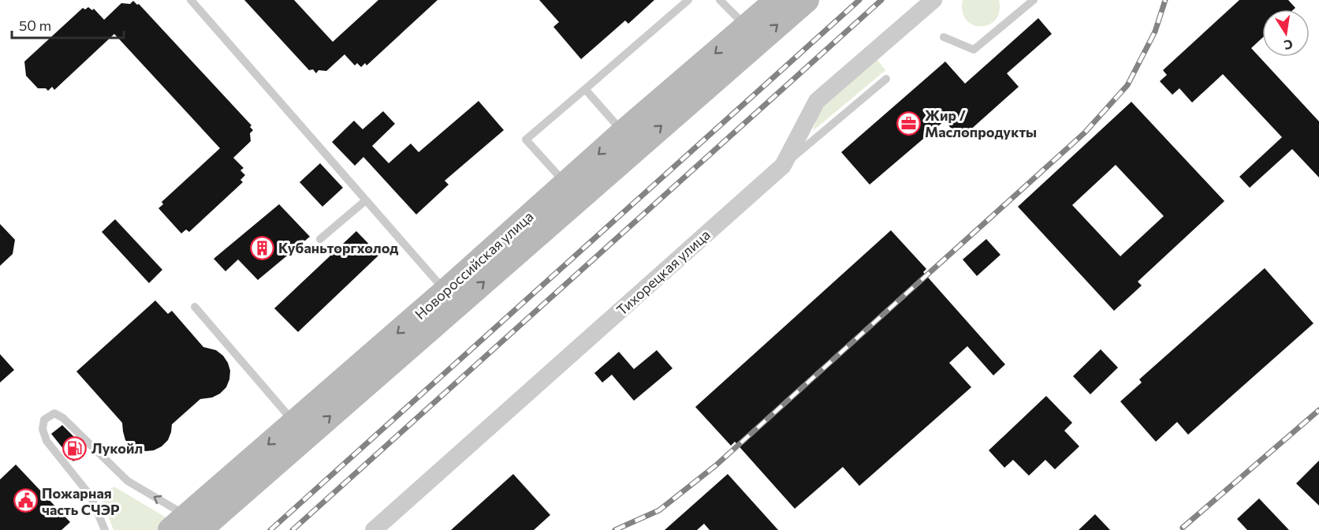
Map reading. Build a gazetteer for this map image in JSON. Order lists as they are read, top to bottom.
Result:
{
  "streets": {
    "main road": ["Новороссийская улица"],
    "street": ["Тихорецкая улица"]
  },
  "places": {
    "office": ["Жир / Маслопродукты"],
    "building": ["Кубаньторгхолод"],
    "fuel station": ["Лукойл"],
    "public building": ["Пожарная часть СЧЭР"]
  },
  "scale_bar": "50 m",
  "north": "bottom"
}
